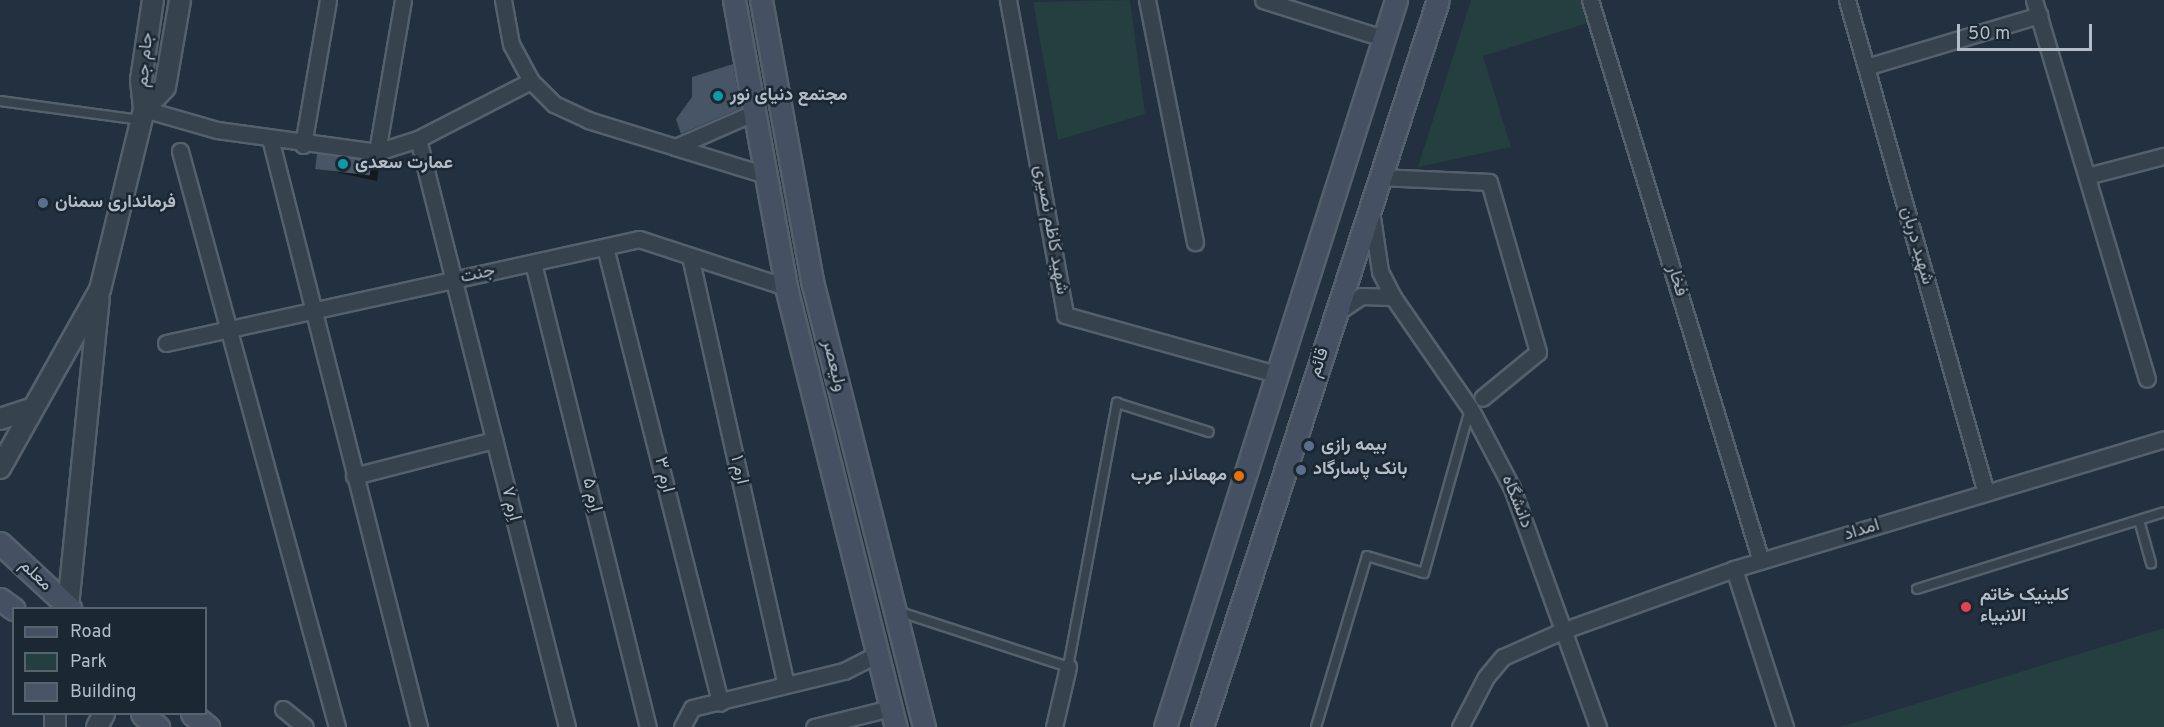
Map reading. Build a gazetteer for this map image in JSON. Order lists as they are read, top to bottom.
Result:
{
  "streets": {
    "main road": ["قائم", "ولیعصر", "معلم"],
    "street": [
      "جام جم",
      "شهید کاظم نصیری",
      "شهید دربان",
      "جنت",
      "فخار",
      "ارم ۱",
      "ارم ۳",
      "اِرم ۵",
      "دانشگاه",
      "اِرم ۷",
      "امداد"
    ]
  },
  "crossings": [
    ["شهید کاظم نصیری", "قائم"],
    ["شهید دربان", "امداد"],
    ["جنت", "ولیعصر"],
    ["جنت", "ارم ۱"],
    ["جنت", "ارم ۳"],
    ["جنت", "اِرم ۵"],
    ["جنت", "اِرم ۷"],
    ["فخار", "امداد"],
    ["قائم", "دانشگاه"],
    ["دانشگاه", "امداد"]
  ],
  "places": [
    "مجتمع دنیای نور",
    "عمارت سعدی",
    "فرمانداری سمنان",
    "بیمه رازی",
    "بانک پاسارگاد",
    "مهماندار عرب",
    "کلینیک خاتم الانبیاء"
  ],
  "legend": ["Road", "Park", "Building"],
  "scale_bar": "50 m"
}
